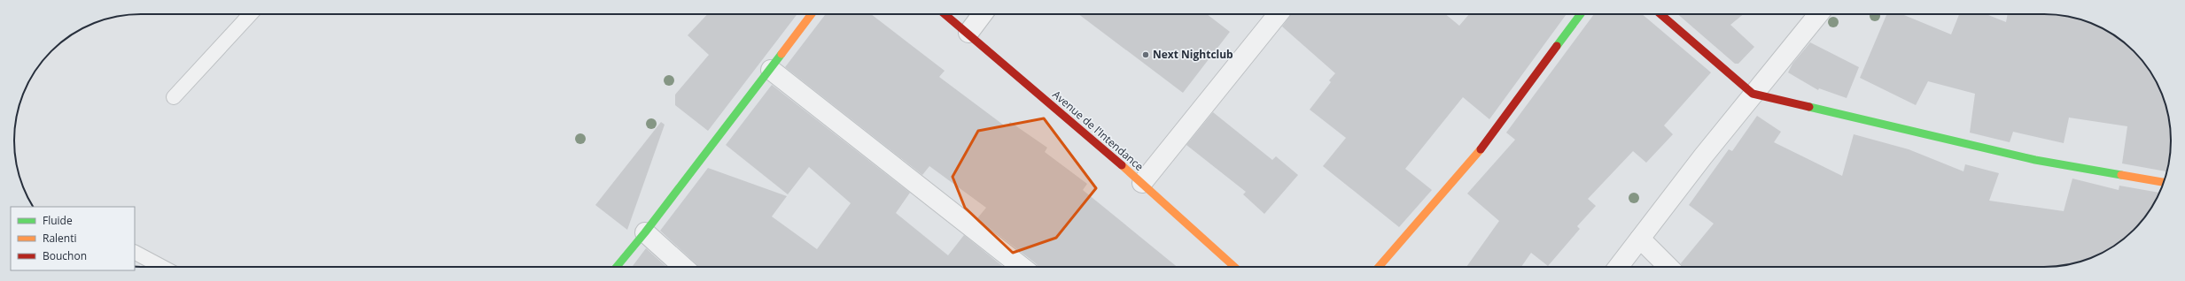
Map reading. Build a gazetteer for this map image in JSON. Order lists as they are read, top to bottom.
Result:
{
  "streets": {
    "street": ["Avenue de l'Intendance"]
  },
  "places": ["Next Nightclub"],
  "legend": ["Fluide", "Ralenti", "Bouchon"]
}
